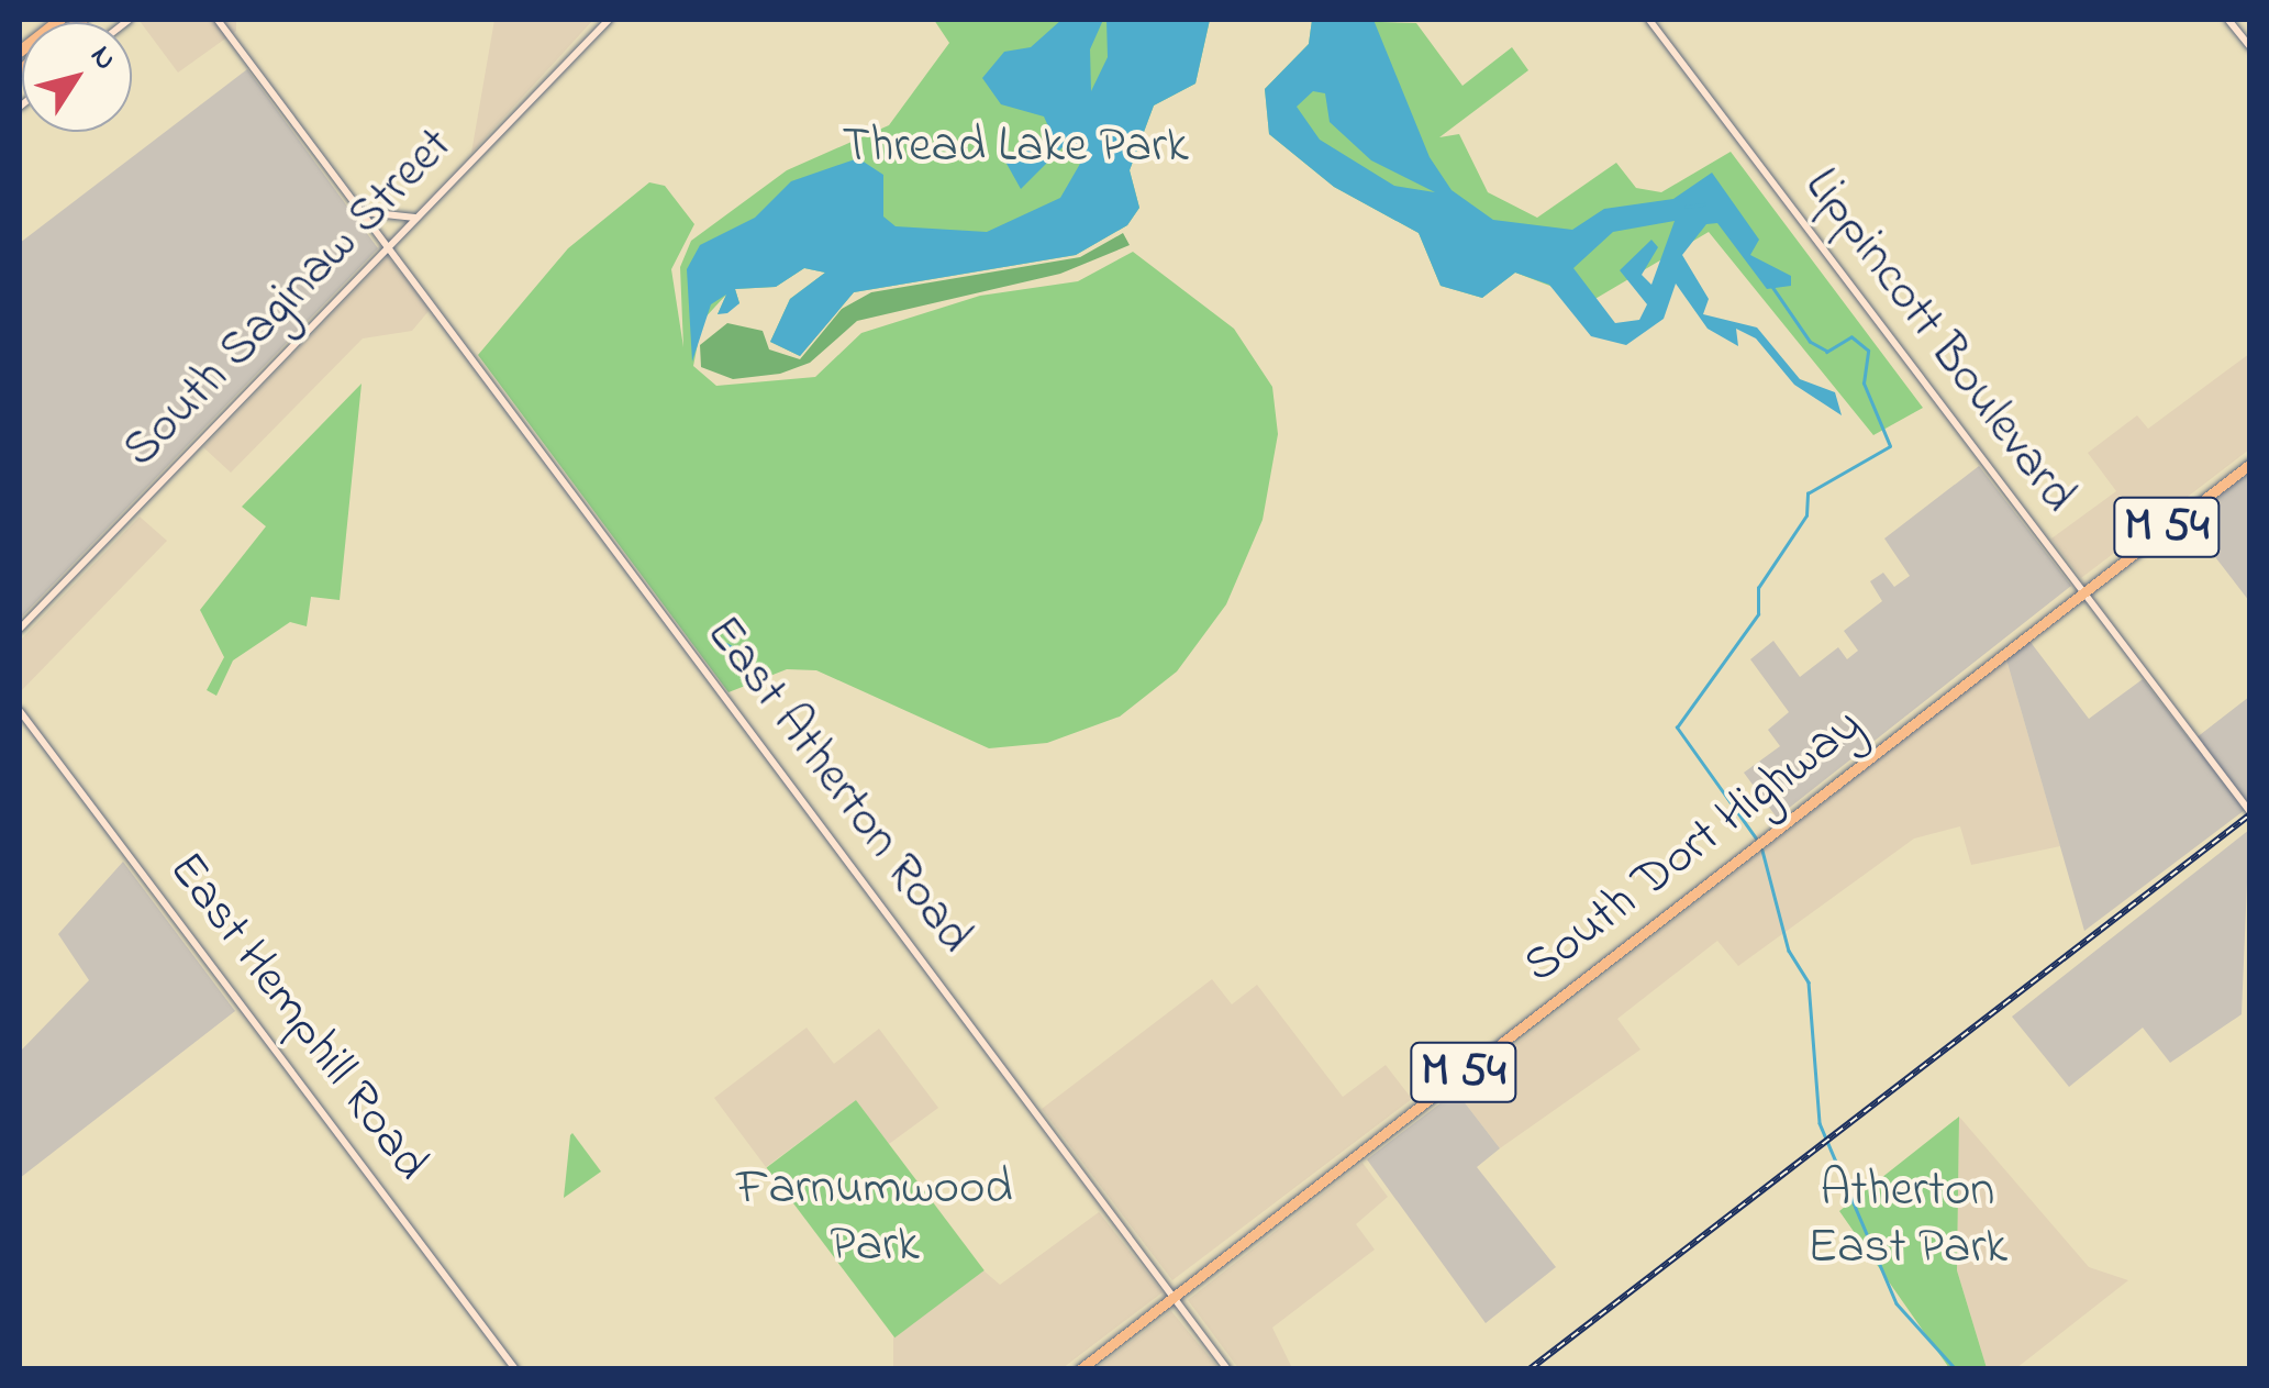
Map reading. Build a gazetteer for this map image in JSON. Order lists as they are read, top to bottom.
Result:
{
  "streets": {
    "main road": ["M 54", "South Dort Highway"],
    "street": [
      "South Saginaw Street",
      "Lippincott Boulevard",
      "East Atherton Road",
      "East Hemphill Road"
    ]
  },
  "crossings": [
    ["South Saginaw Street", "East Atherton Road"],
    ["Lippincott Boulevard", "South Dort Highway"],
    ["East Atherton Road", "South Dort Highway"]
  ],
  "parks": ["Thread Lake Park", "Farnumwood Park", "Atherton East Park"],
  "north": "top right"
}
